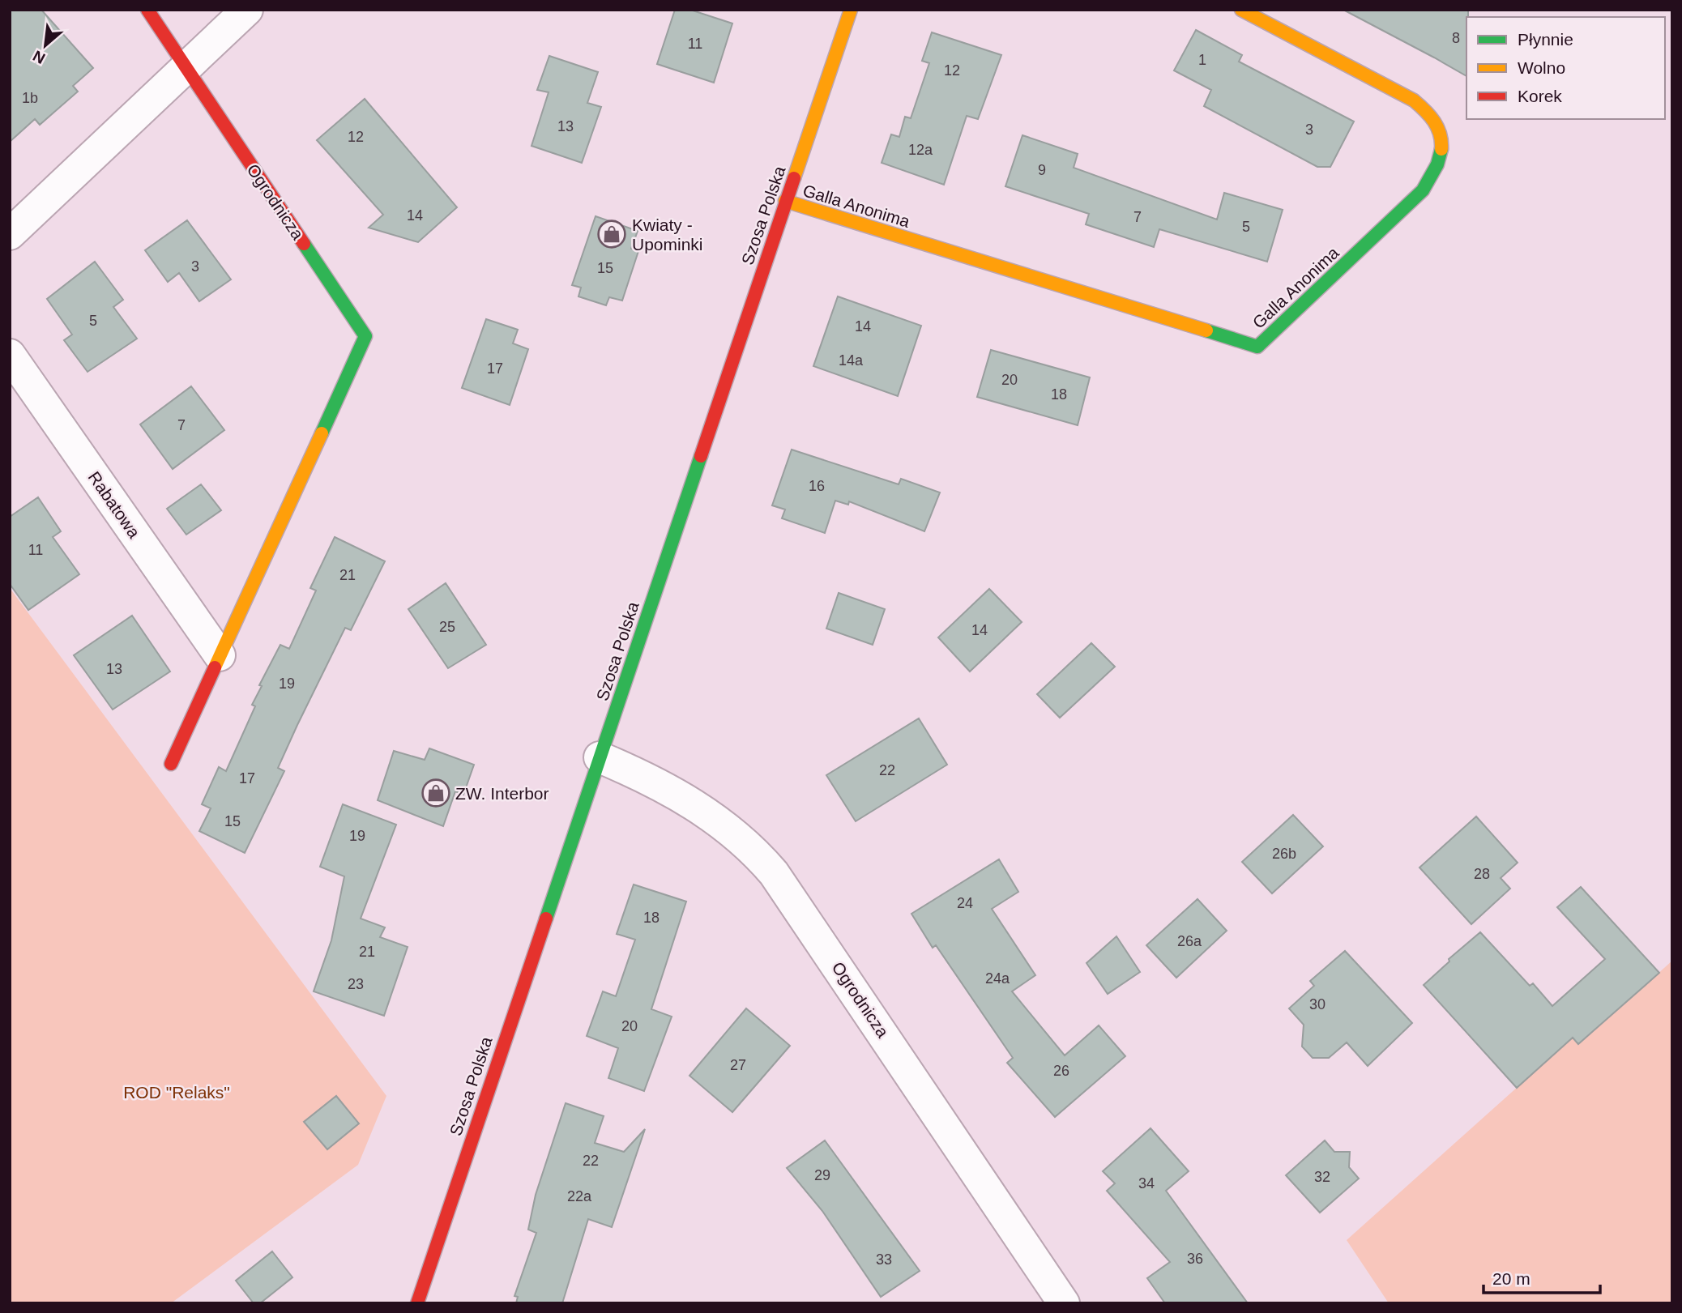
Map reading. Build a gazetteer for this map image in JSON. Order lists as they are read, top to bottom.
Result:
{
  "streets": {
    "street": [
      "Ogrodnicza",
      "Galla Anonima",
      "Szosa Polska",
      "Rabatowa"
    ]
  },
  "crossings": [
    ["Ogrodnicza", "Szosa Polska"],
    ["Ogrodnicza", "Rabatowa"],
    ["Galla Anonima", "Szosa Polska"]
  ],
  "parks": ["ROD \"Relaks\""],
  "places": {
    "shop": ["Kwiaty - Upominki", "ZW. Interbor"]
  },
  "house_numbers": [
    "8",
    "11",
    "1",
    "12",
    "1b",
    "13",
    "3",
    "12",
    "12a",
    "9",
    "14",
    "7",
    "5",
    "3",
    "15",
    "5",
    "14",
    "14a",
    "17",
    "20",
    "18",
    "7",
    "16",
    "11",
    "21",
    "25",
    "14",
    "13",
    "19",
    "22",
    "17",
    "15",
    "19",
    "26b",
    "28",
    "24",
    "18",
    "26a",
    "21",
    "24a",
    "23",
    "30",
    "20",
    "27",
    "26",
    "22",
    "29",
    "32",
    "34",
    "22a",
    "36",
    "33"
  ],
  "legend": ["Płynnie", "Wolno", "Korek"],
  "scale_bar": "20 m",
  "north": "bottom left"
}
